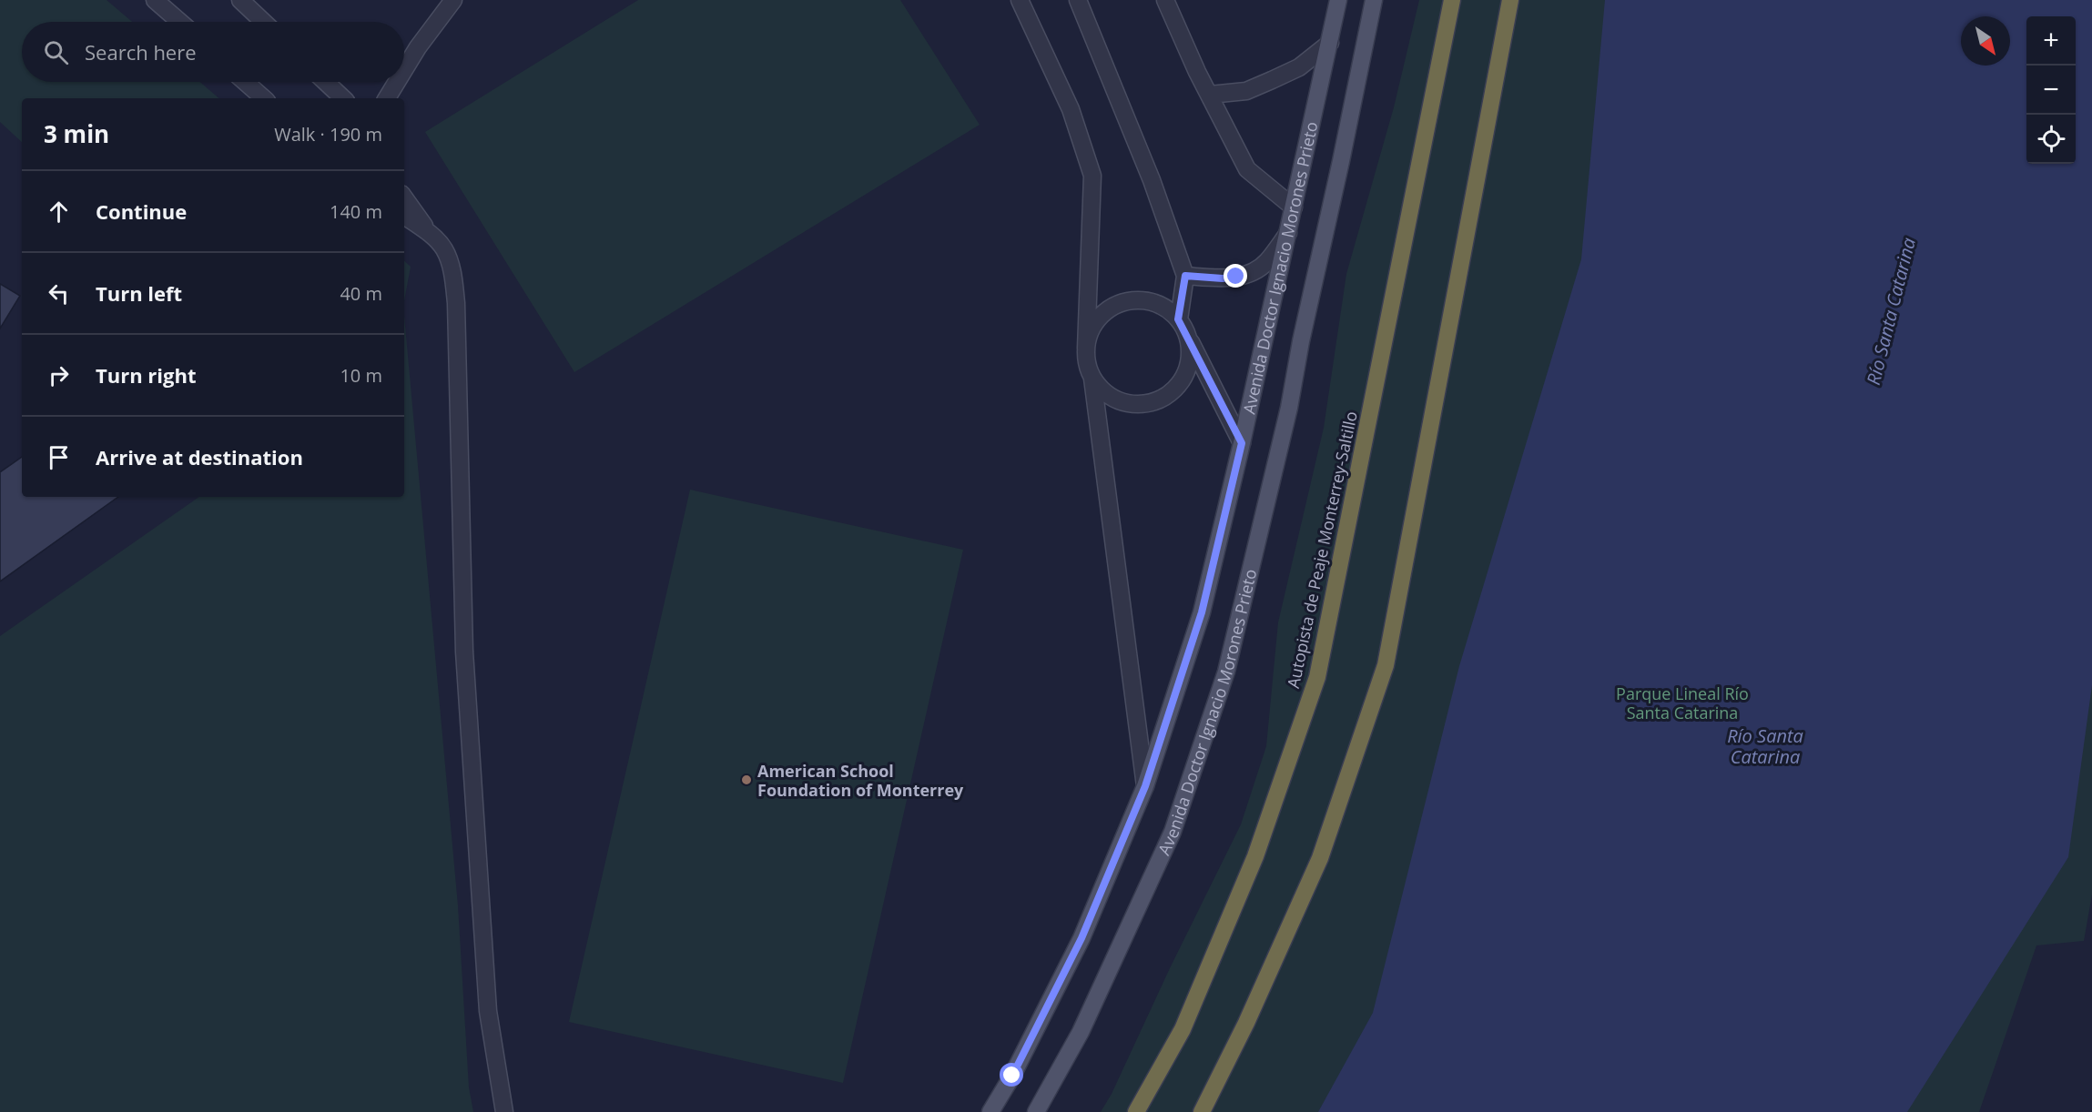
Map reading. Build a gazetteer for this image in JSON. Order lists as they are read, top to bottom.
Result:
{
  "streets": {
    "highway": ["Autopista de Peaje Monterrey-Saltillo"],
    "main road": ["Avenida Doctor Ignacio Morones Prieto"]
  },
  "water": ["Río Santa Catarina"],
  "parks": ["Parque Lineal Río Santa Catarina"],
  "places": ["American School Foundation of Monterrey"],
  "north": "bottom right",
  "page": {
    "map_buttons": ["+", "−"],
    "search": "Search here",
    "heading": ["3 min", "Walk · 190 m"],
    "list": [
      ["Continue", "140 m"],
      ["Turn left", "40 m"],
      ["Turn right", "10 m"],
      "Arrive at destination"
    ]
  }
}
